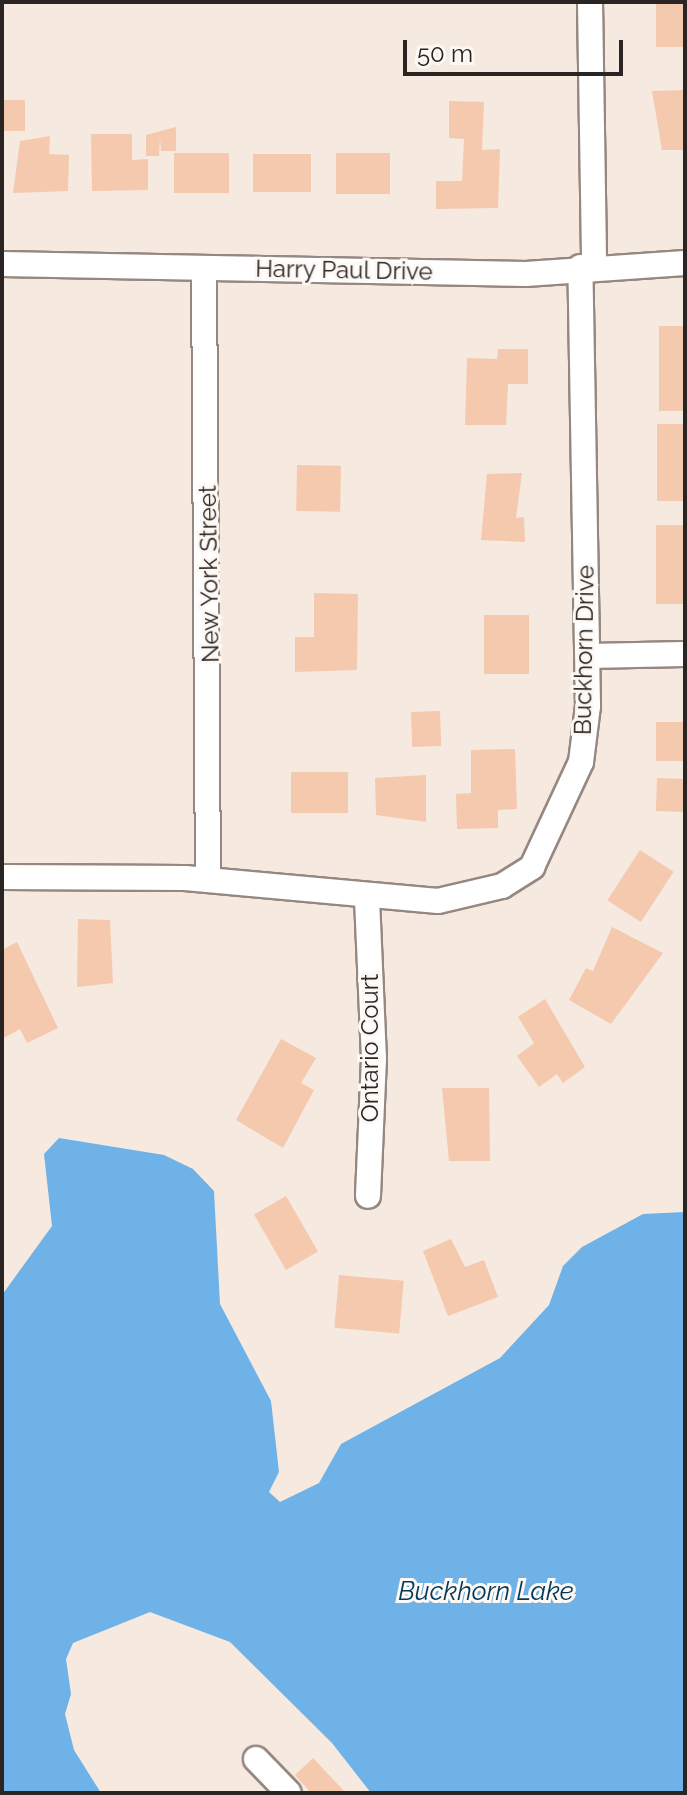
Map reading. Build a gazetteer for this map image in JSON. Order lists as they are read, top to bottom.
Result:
{
  "streets": {
    "street": [
      "Harry Paul Drive",
      "New York Street",
      "Buckhorn Drive",
      "Ontario Court"
    ]
  },
  "crossings": [
    ["Harry Paul Drive", "New York Street"],
    ["Harry Paul Drive", "Buckhorn Drive"],
    ["New York Street", "Buckhorn Drive"],
    ["Buckhorn Drive", "Ontario Court"]
  ],
  "water": ["Buckhorn Lake"],
  "scale_bar": "50 m"
}
